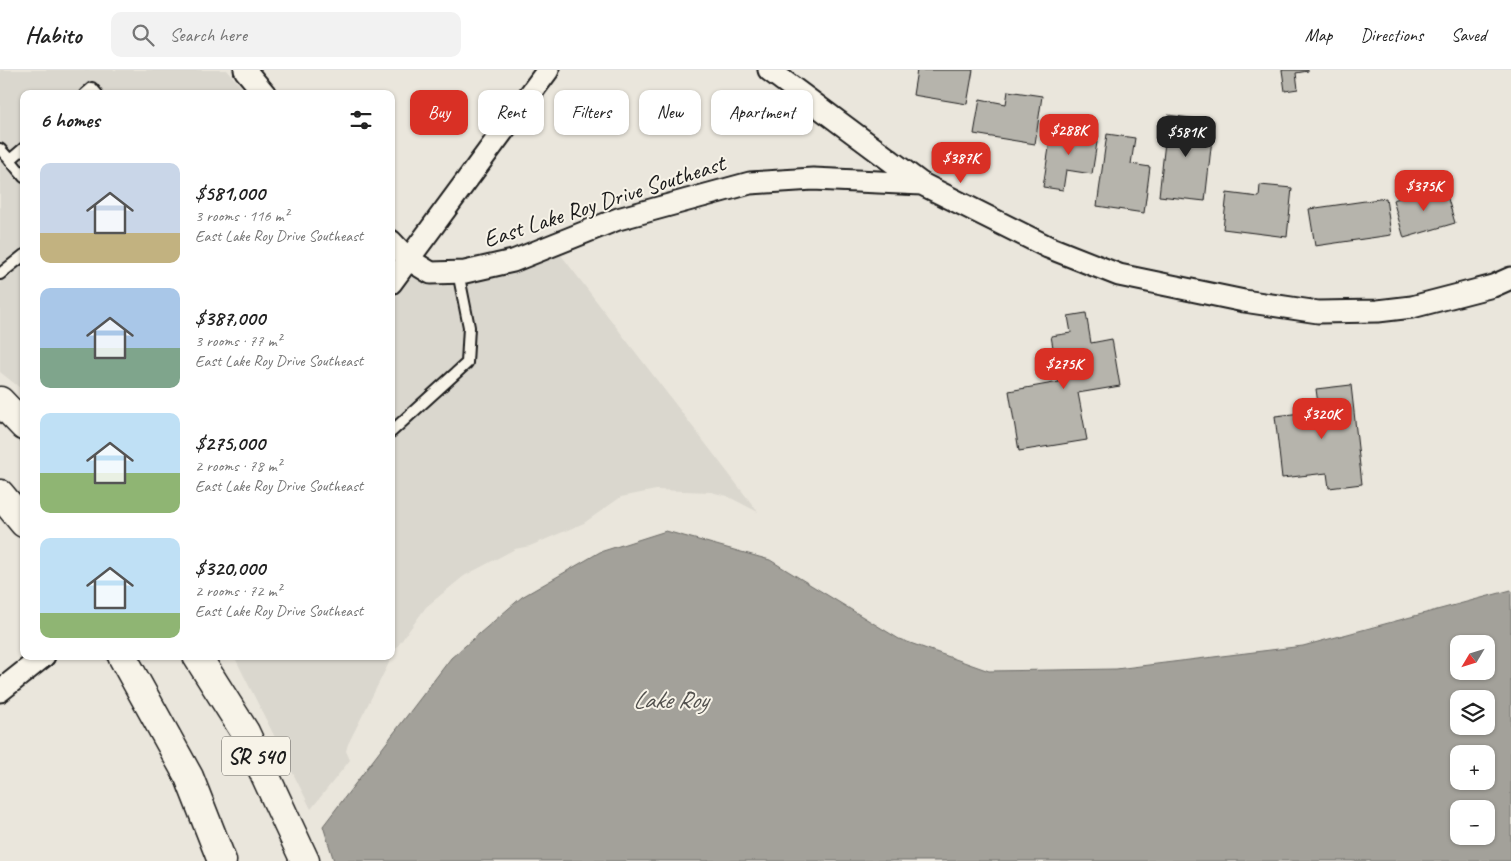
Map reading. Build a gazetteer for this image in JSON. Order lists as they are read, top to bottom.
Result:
{
  "streets": {
    "main road": ["SR 540"],
    "street": ["East Lake Roy Drive Southeast"]
  },
  "water": ["Lake Roy"],
  "north": "bottom left",
  "page": {
    "header": "Habito",
    "search": "Search here",
    "nav": ["Map", "Directions", "Saved"],
    "chip": [
      "Buy",
      "Rent",
      "Filters",
      "New",
      "Apartment"
    ],
    "heading": "6 homes",
    "price": [
      "$288K",
      "$581K",
      "$387K",
      "$375K",
      "$275K",
      "$320K"
    ],
    "list": [
      {
        "name": "$581,000",
        "note": "3 rooms · 116 m² · East Lake Roy Drive Southeast"
      },
      {
        "name": "$387,000",
        "note": "3 rooms · 77 m² · East Lake Roy Drive Southeast"
      },
      {
        "name": "$275,000",
        "note": "2 rooms · 78 m² · East Lake Roy Drive Southeast"
      },
      {
        "name": "$320,000",
        "note": "2 rooms · 72 m² · East Lake Roy Drive Southeast"
      }
    ],
    "map_buttons": ["+", "−"]
  }
}
